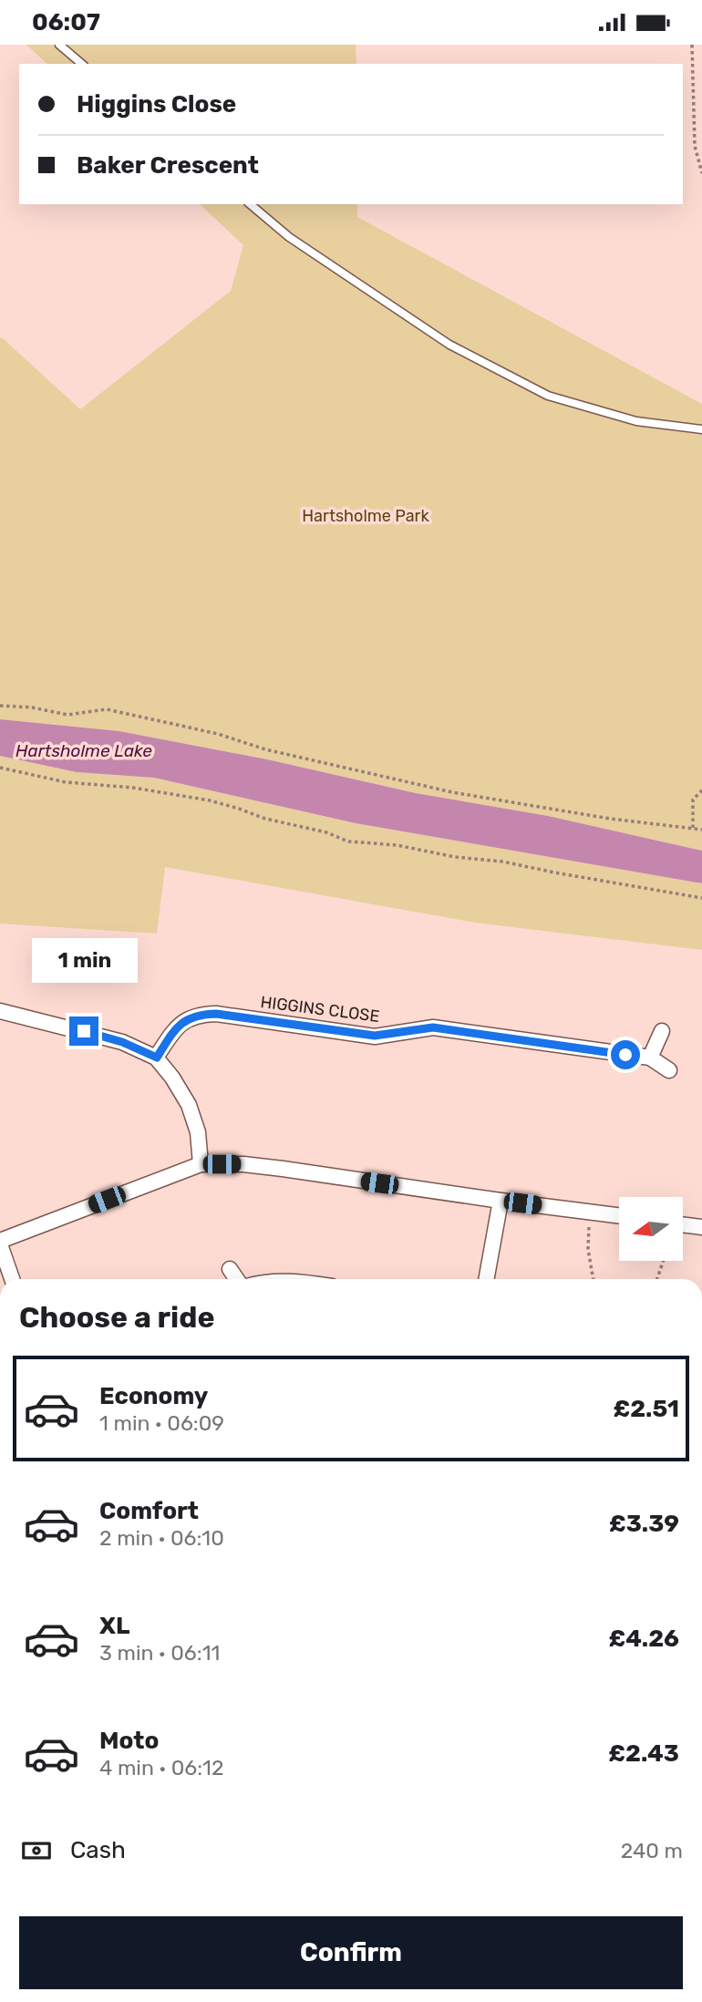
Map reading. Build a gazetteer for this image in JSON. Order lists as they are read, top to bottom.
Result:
{
  "streets": {
    "street": ["HIGGINS CLOSE"]
  },
  "water": ["Hartsholme Lake"],
  "parks": ["Hartsholme Park"],
  "north": "left",
  "page": {
    "status": "06:07",
    "banner": ["Higgins Close", "Baker Crescent"],
    "bubble": "1 min",
    "heading": "Choose a ride",
    "list": [
      {
        "name": "Economy",
        "note": "1 min · 06:09",
        "value": "£2.51"
      },
      {
        "name": "Comfort",
        "note": "2 min · 06:10",
        "value": "£3.39"
      },
      {
        "name": "XL",
        "note": "3 min · 06:11",
        "value": "£4.26"
      },
      {
        "name": "Moto",
        "note": "4 min · 06:12",
        "value": "£2.43"
      }
    ],
    "pay": ["Cash", "240 m"],
    "buttons": "Confirm"
  }
}
